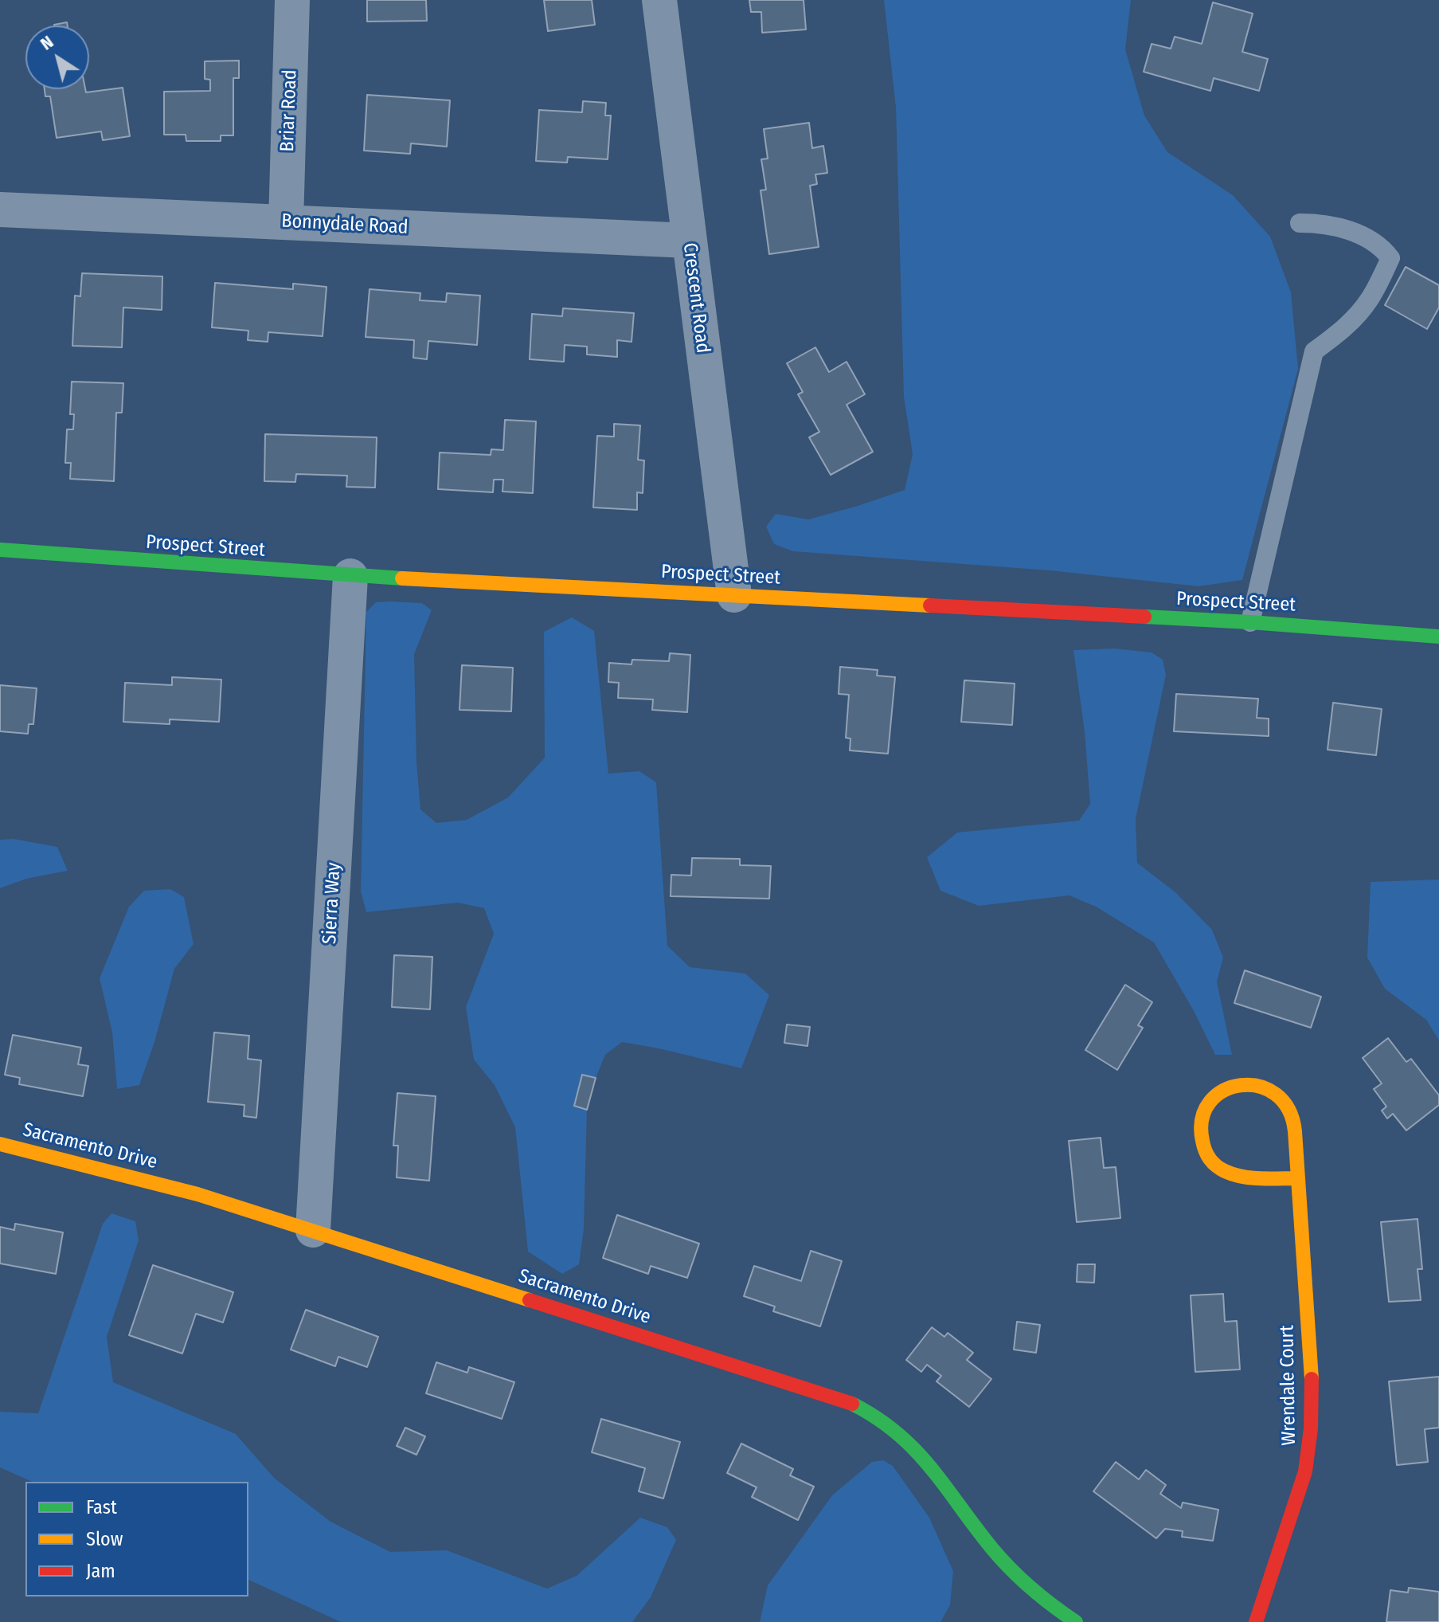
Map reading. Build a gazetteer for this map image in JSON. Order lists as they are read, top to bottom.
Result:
{
  "streets": {
    "street": [
      "Briar Road",
      "Bonnydale Road",
      "Crescent Road",
      "Prospect Street",
      "Sierra Way",
      "Sacramento Drive",
      "Wrendale Court"
    ]
  },
  "crossings": [
    ["Briar Road", "Bonnydale Road"],
    ["Bonnydale Road", "Crescent Road"],
    ["Crescent Road", "Prospect Street"],
    ["Prospect Street", "Sierra Way"],
    ["Sierra Way", "Sacramento Drive"]
  ],
  "legend": ["Fast", "Slow", "Jam"],
  "north": "top left"
}
